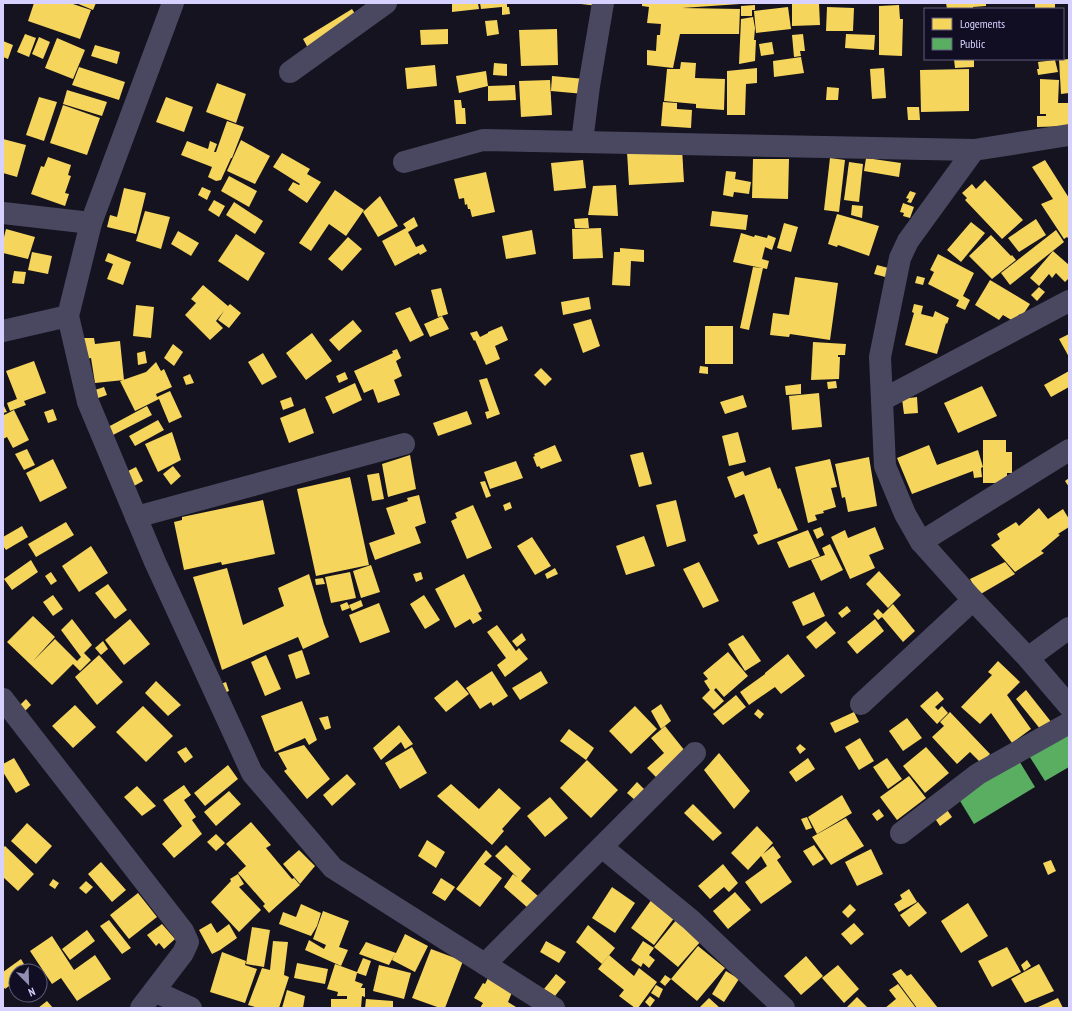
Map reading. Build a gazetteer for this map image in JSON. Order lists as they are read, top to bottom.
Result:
{
  "legend": ["Logements", "Public"],
  "north": "bottom right"
}
